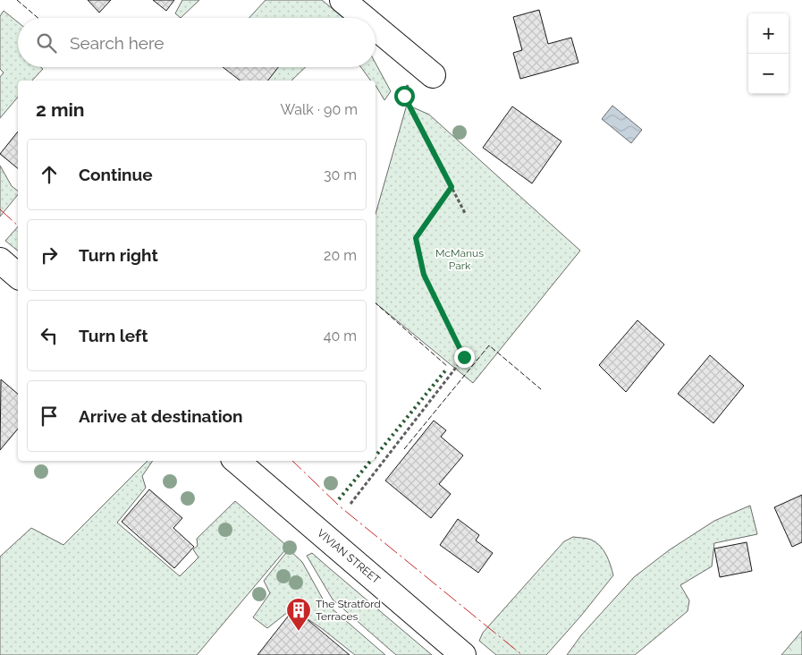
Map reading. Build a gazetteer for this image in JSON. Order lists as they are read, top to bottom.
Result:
{
  "streets": {
    "main road": ["VIVIAN STREET"]
  },
  "parks": ["McManus Park"],
  "places": {
    "building": ["The Stratford Terraces"]
  },
  "page": {
    "map_buttons": ["+", "−"],
    "search": "Search here",
    "heading": ["2 min", "Walk · 90 m"],
    "list": [
      ["Continue", "30 m"],
      ["Turn right", "20 m"],
      ["Turn left", "40 m"],
      "Arrive at destination"
    ]
  }
}
